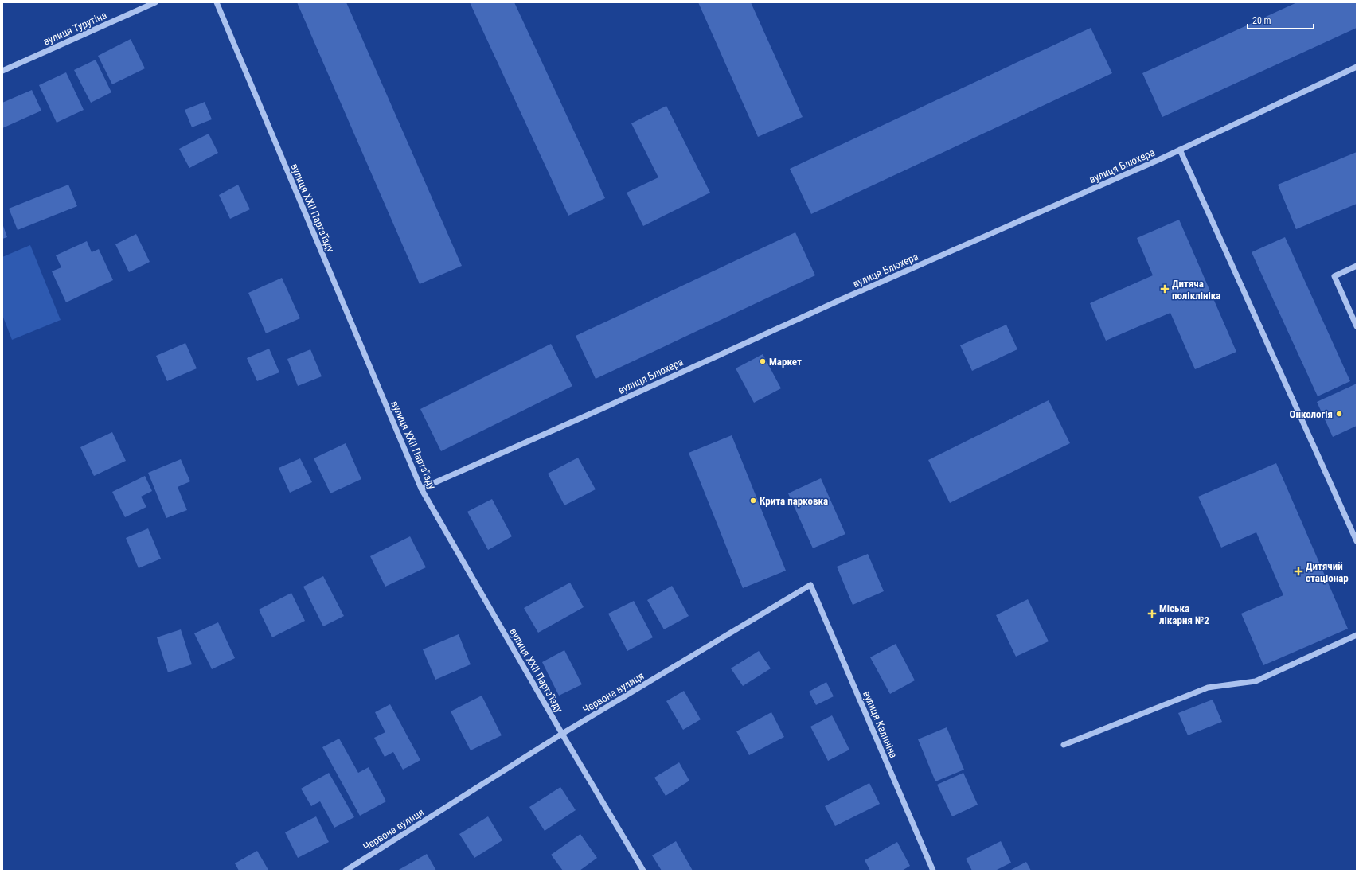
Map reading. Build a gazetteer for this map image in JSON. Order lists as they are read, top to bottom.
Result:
{
  "streets": {
    "street": [
      "вулиця Турутіна",
      "вулиця Блюхера",
      "вулиця XXII Партз'їзду",
      "Червона вулиця",
      "вулиця Калиніна"
    ]
  },
  "crossings": [
    ["вулиця Блюхера", "вулиця XXII Партз'їзду"],
    ["вулиця XXII Партз'їзду", "Червона вулиця"],
    ["Червона вулиця", "вулиця Калиніна"]
  ],
  "places": {
    "health": ["Дитяча поліклініка", "Дитячий стаціонар", "Міська лікарня №2"],
    "other": ["Маркет", "Онкологія", "Крита парковка"]
  },
  "scale_bar": "20 m"
}
